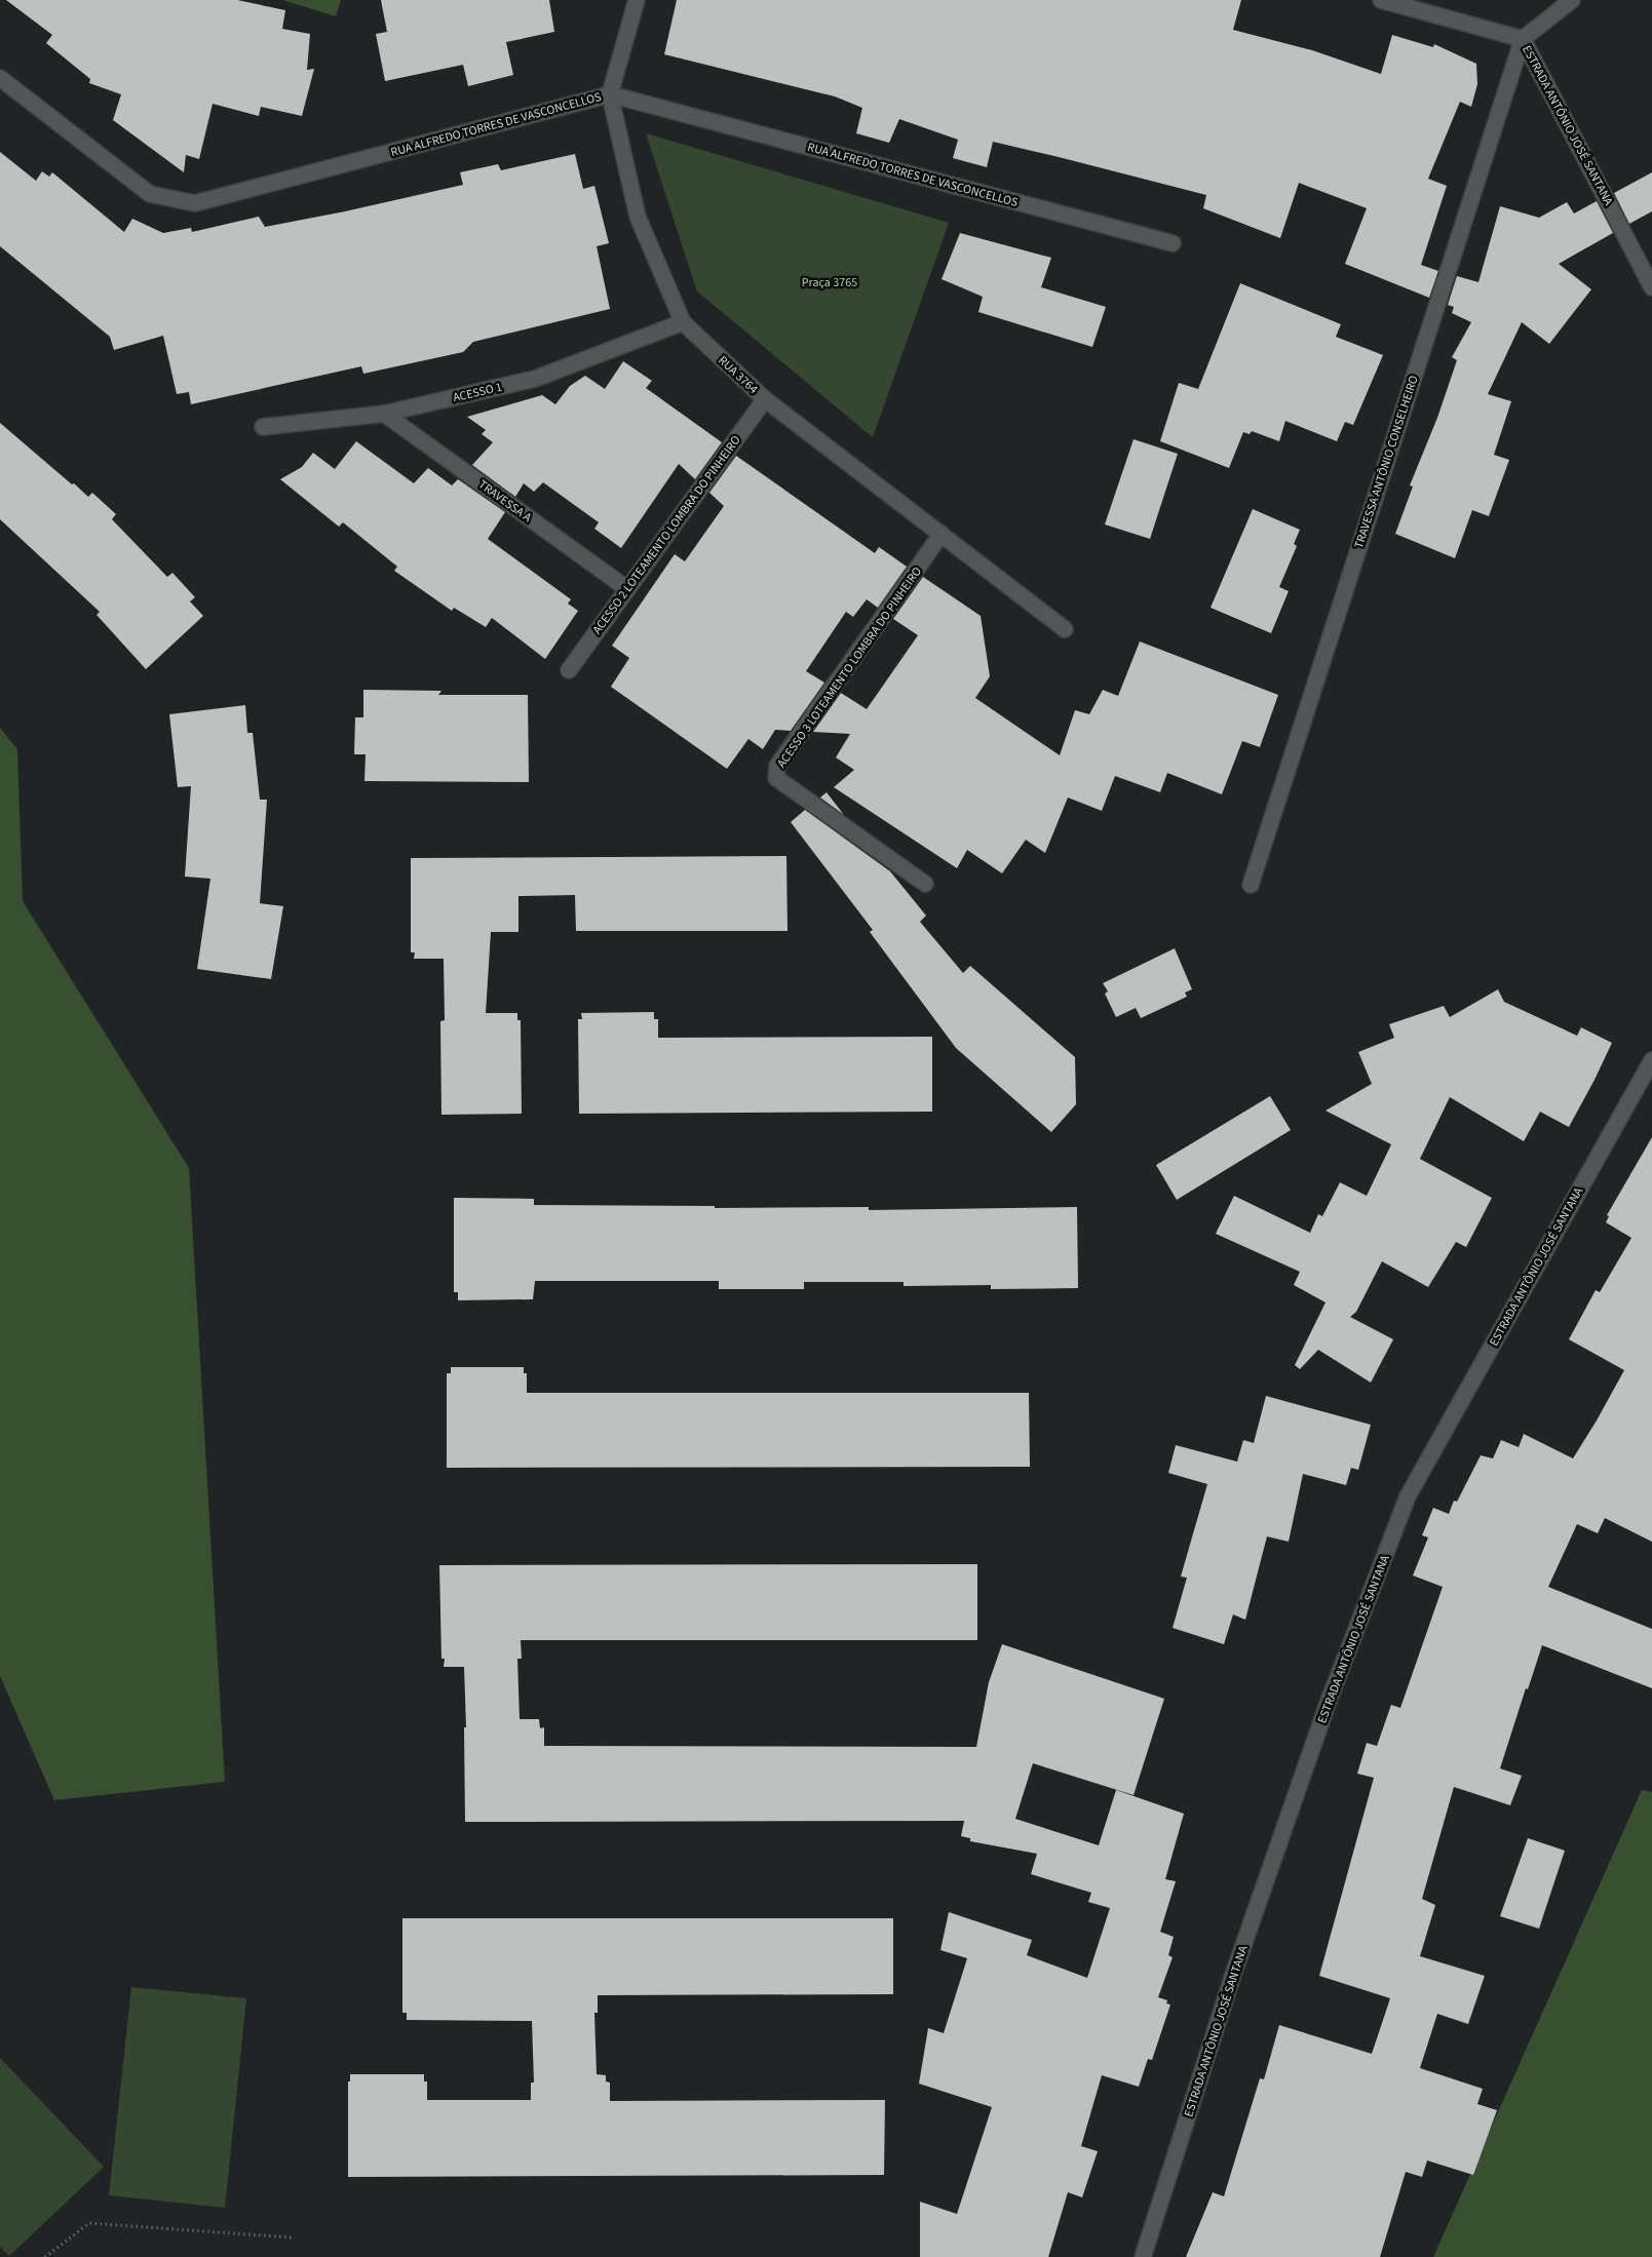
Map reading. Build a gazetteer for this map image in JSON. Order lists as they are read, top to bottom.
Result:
{
  "streets": {
    "street": [
      "RUA ALFREDO TORRES DE VASCONCELLOS",
      "ESTRADA ANTÔNIO JOSÉ SANTANA",
      "RUA 3764",
      "ACESSO 1",
      "TRAVESSA ANTÔNIO CONSELHEIRO",
      "TRAVESSA A",
      "ACESSO 2 LOTEAMENTO LOMBRA DO PINHEIRO",
      "ACESSO 3 LOTEAMENTO LOMBRA DO PINHEIRO"
    ]
  },
  "crossings": [
    ["RUA ALFREDO TORRES DE VASCONCELLOS", "RUA 3764"],
    ["ESTRADA ANTÔNIO JOSÉ SANTANA", "TRAVESSA ANTÔNIO CONSELHEIRO"],
    ["RUA 3764", "ACESSO 1"],
    ["RUA 3764", "ACESSO 2 LOTEAMENTO LOMBRA DO PINHEIRO"],
    ["RUA 3764", "ACESSO 3 LOTEAMENTO LOMBRA DO PINHEIRO"],
    ["ACESSO 1", "TRAVESSA A"],
    ["TRAVESSA A", "ACESSO 2 LOTEAMENTO LOMBRA DO PINHEIRO"]
  ],
  "parks": ["Praça 3765"]
}
